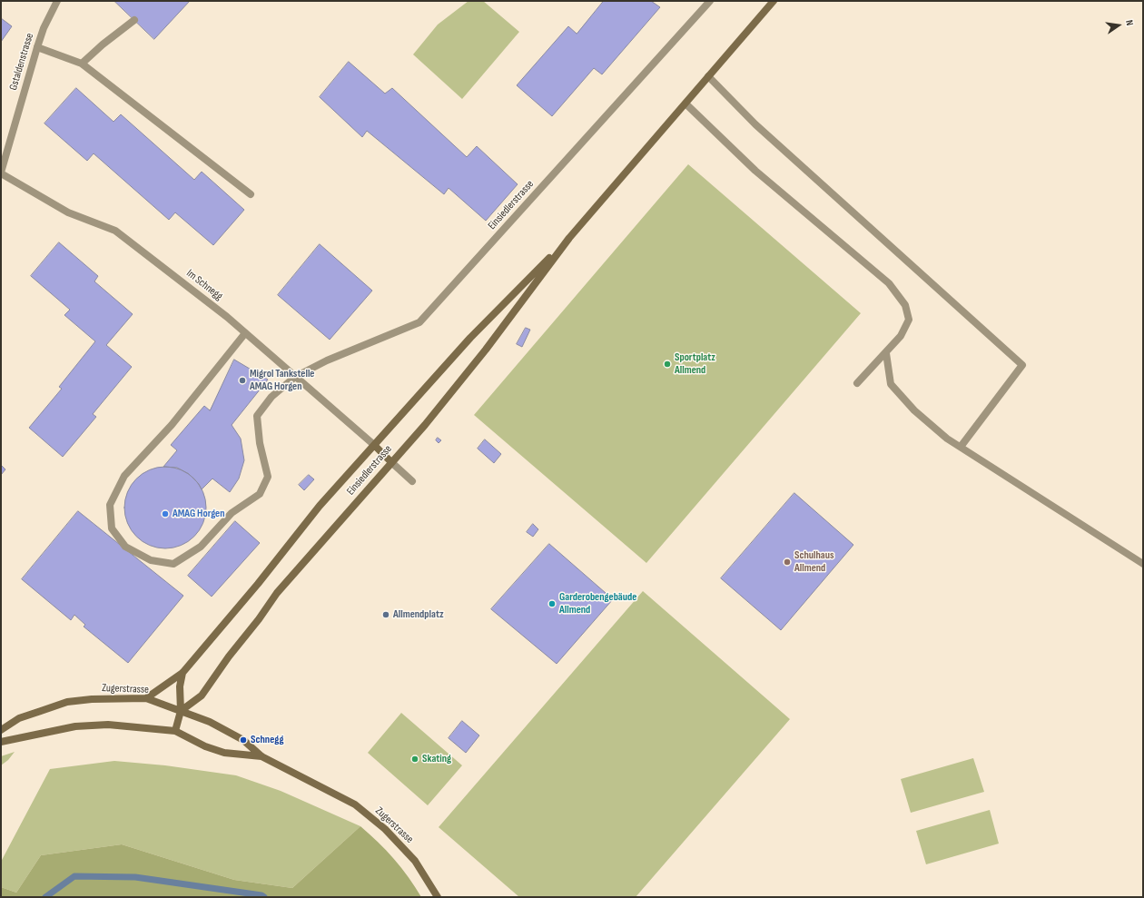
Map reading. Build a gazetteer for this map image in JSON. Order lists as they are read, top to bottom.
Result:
{
  "streets": {
    "main road": ["Einsiedlerstrasse", "Zugerstrasse"],
    "street": ["Gstaldenstrasse", "Im Schnegg"]
  },
  "crossings": [
    ["Gstaldenstrasse", "Im Schnegg"],
    ["Einsiedlerstrasse", "Im Schnegg"],
    ["Einsiedlerstrasse", "Zugerstrasse"]
  ],
  "places": [
    "Sportplatz Allmend",
    "Migrol Tankstelle AMAG Horgen",
    "AMAG Horgen",
    "Schulhaus Allmend",
    "Garderobengebäude Allmend",
    "Allmendplatz",
    "Schnegg",
    "Skating"
  ],
  "north": "right"
}
